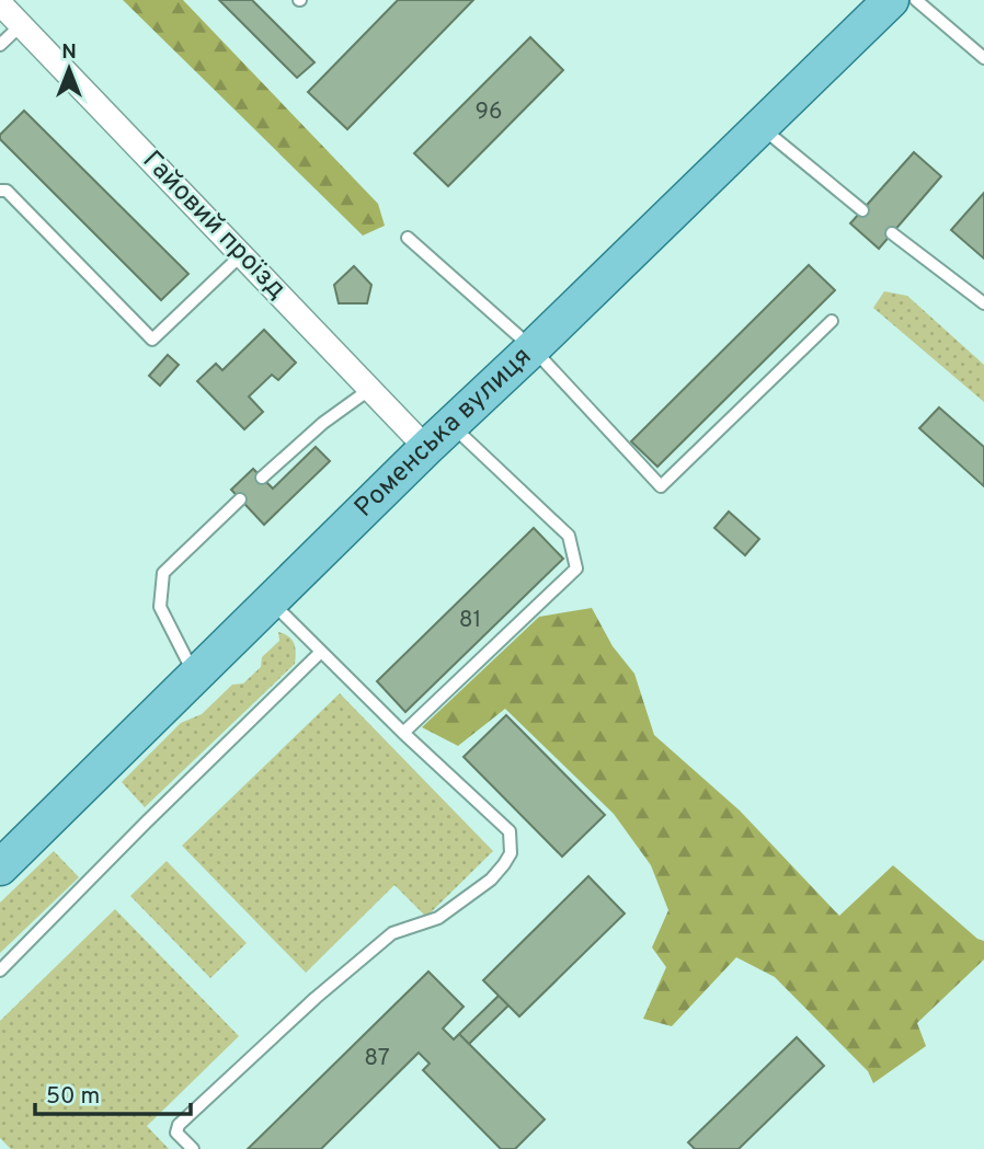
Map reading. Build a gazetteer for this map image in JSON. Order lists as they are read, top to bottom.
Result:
{
  "streets": {
    "main road": ["Роменська вулиця"],
    "street": ["Гайовий проїзд"]
  },
  "crossings": [
    ["Гайовий проїзд", "Роменська вулиця"]
  ],
  "house_numbers": ["96", "81", "87"],
  "scale_bar": "50 m",
  "north": "top"
}
